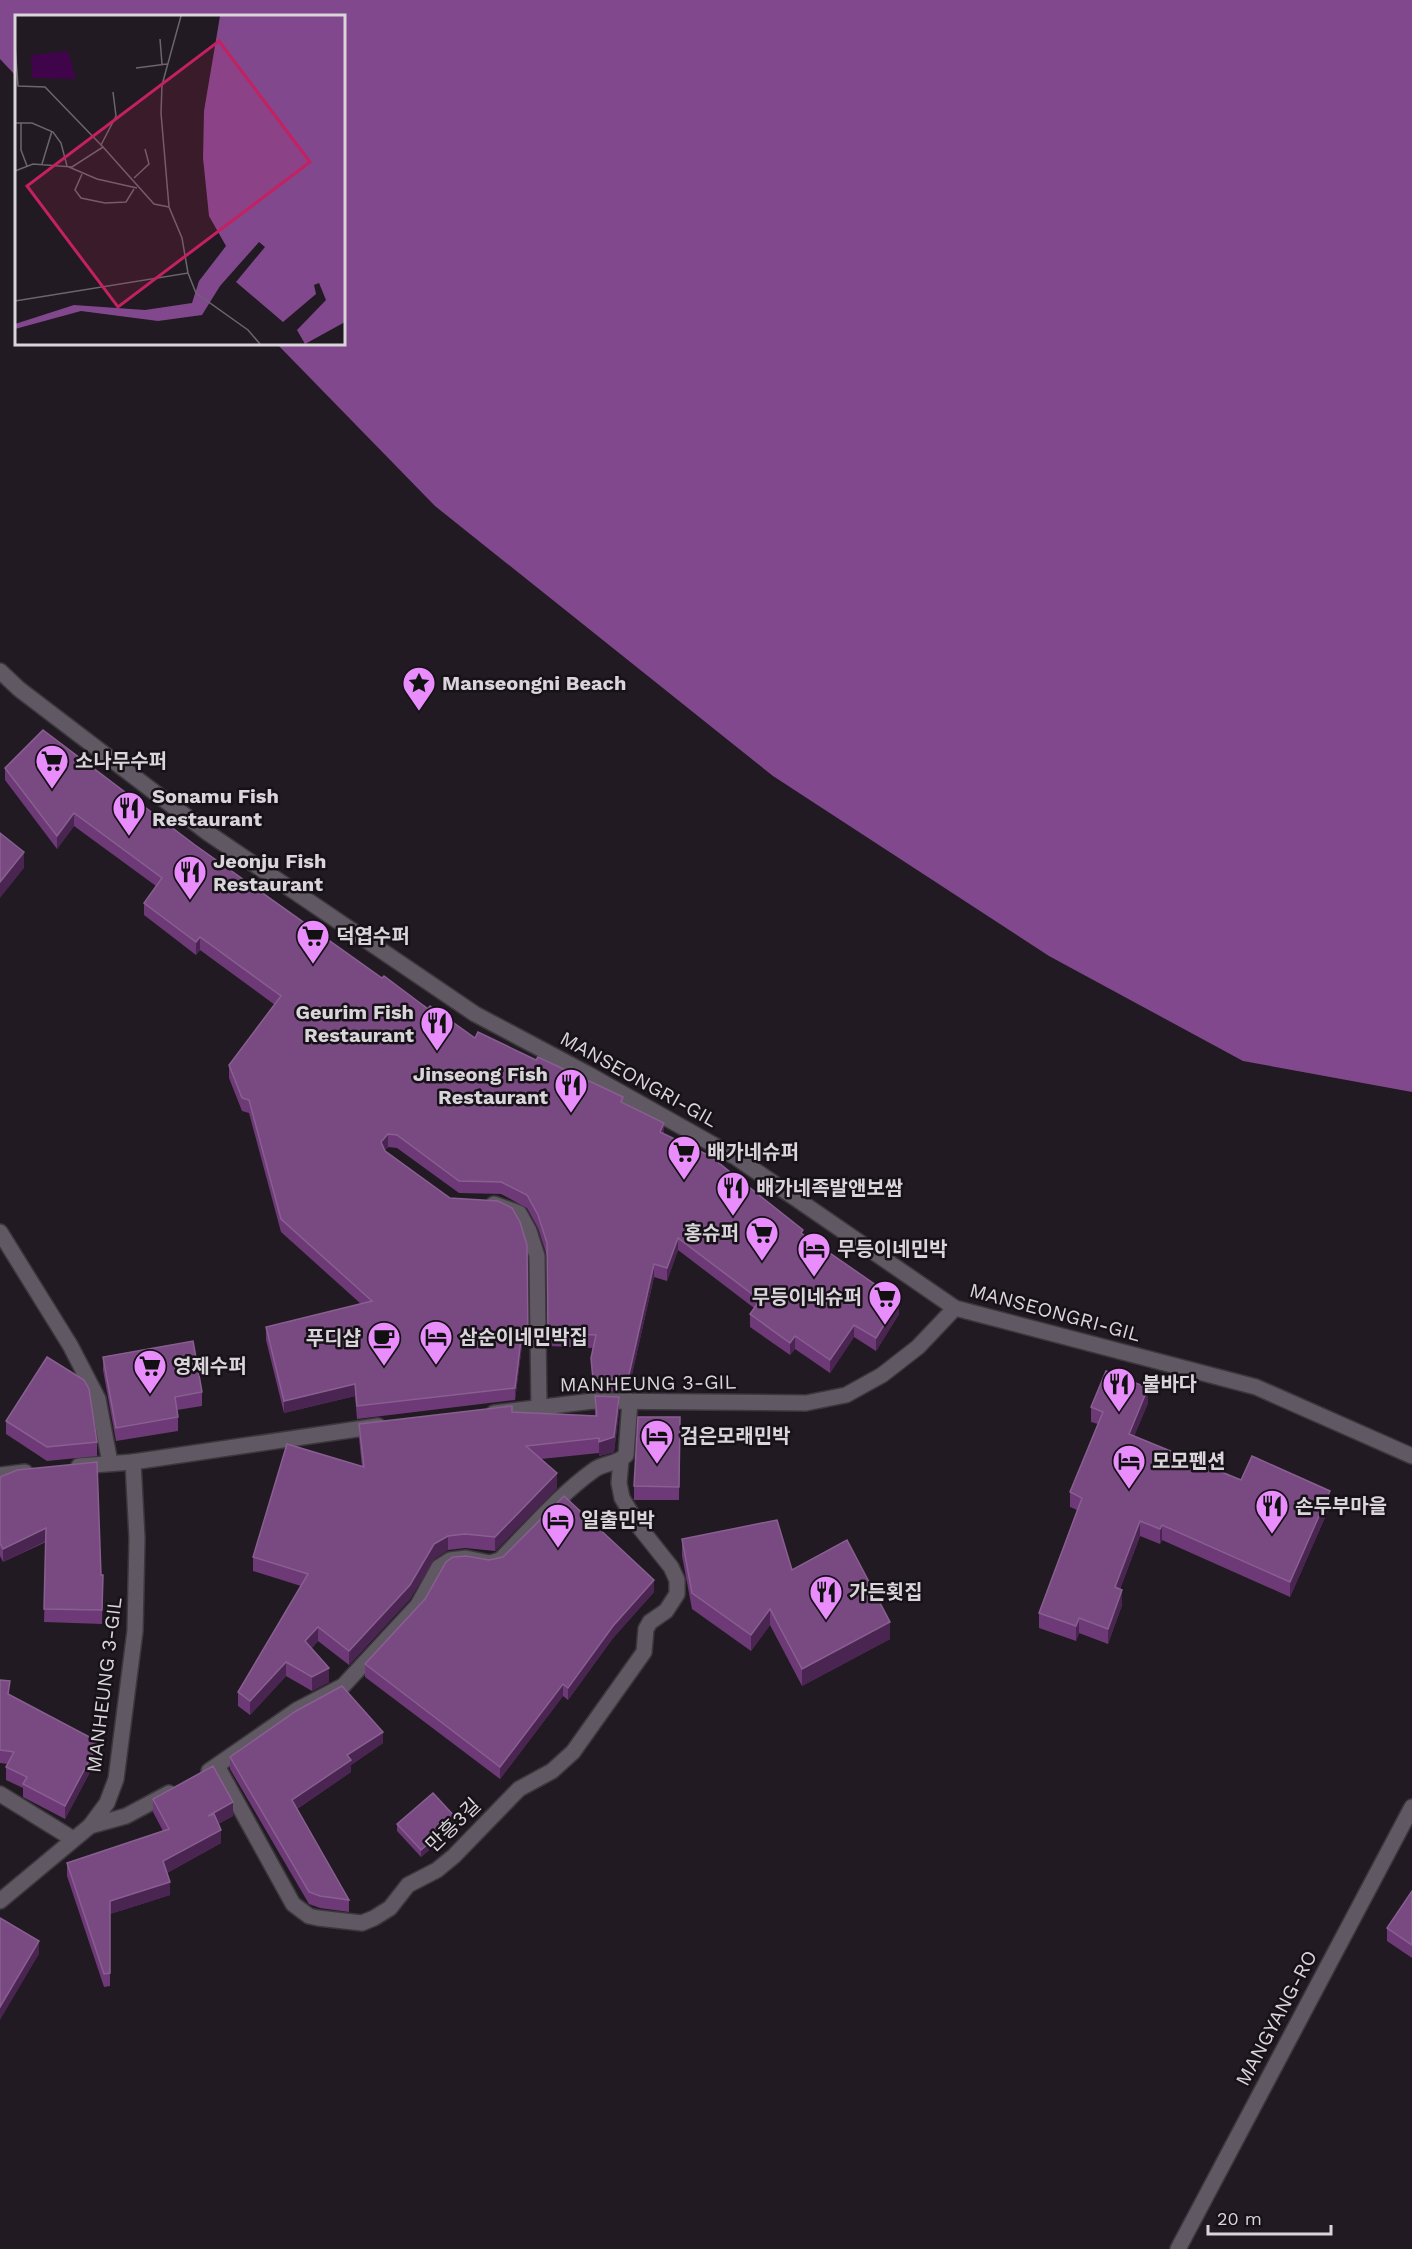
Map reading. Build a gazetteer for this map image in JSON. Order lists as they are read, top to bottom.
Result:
{
  "streets": {
    "street": [
      "MANSEONGRI-GIL",
      "MANHEUNG 3-GIL",
      "만흥3길",
      "MANGYANG-RO"
    ]
  },
  "crossings": [
    ["MANSEONGRI-GIL", "MANHEUNG 3-GIL"]
  ],
  "places": {
    "place": ["Manseongni Beach"],
    "supermarket": [
      "소나무수퍼",
      "덕엽수퍼",
      "배가네슈퍼",
      "홍슈퍼",
      "무등이네슈퍼",
      "영제수퍼"
    ],
    "restaurant": [
      "Sonamu Fish Restaurant",
      "Jeonju Fish Restaurant",
      "Geurim Fish Restaurant",
      "Jinseong Fish Restaurant",
      "배가네족발앤보쌈",
      "불바다",
      "손두부마을",
      "가든횟집"
    ],
    "hotel": [
      "무등이네민박",
      "삼순이네민박집",
      "검은모래민박",
      "모모펜션",
      "일출민박"
    ],
    "cafe": ["푸디샵"]
  },
  "scale_bar": "20 m"
}
